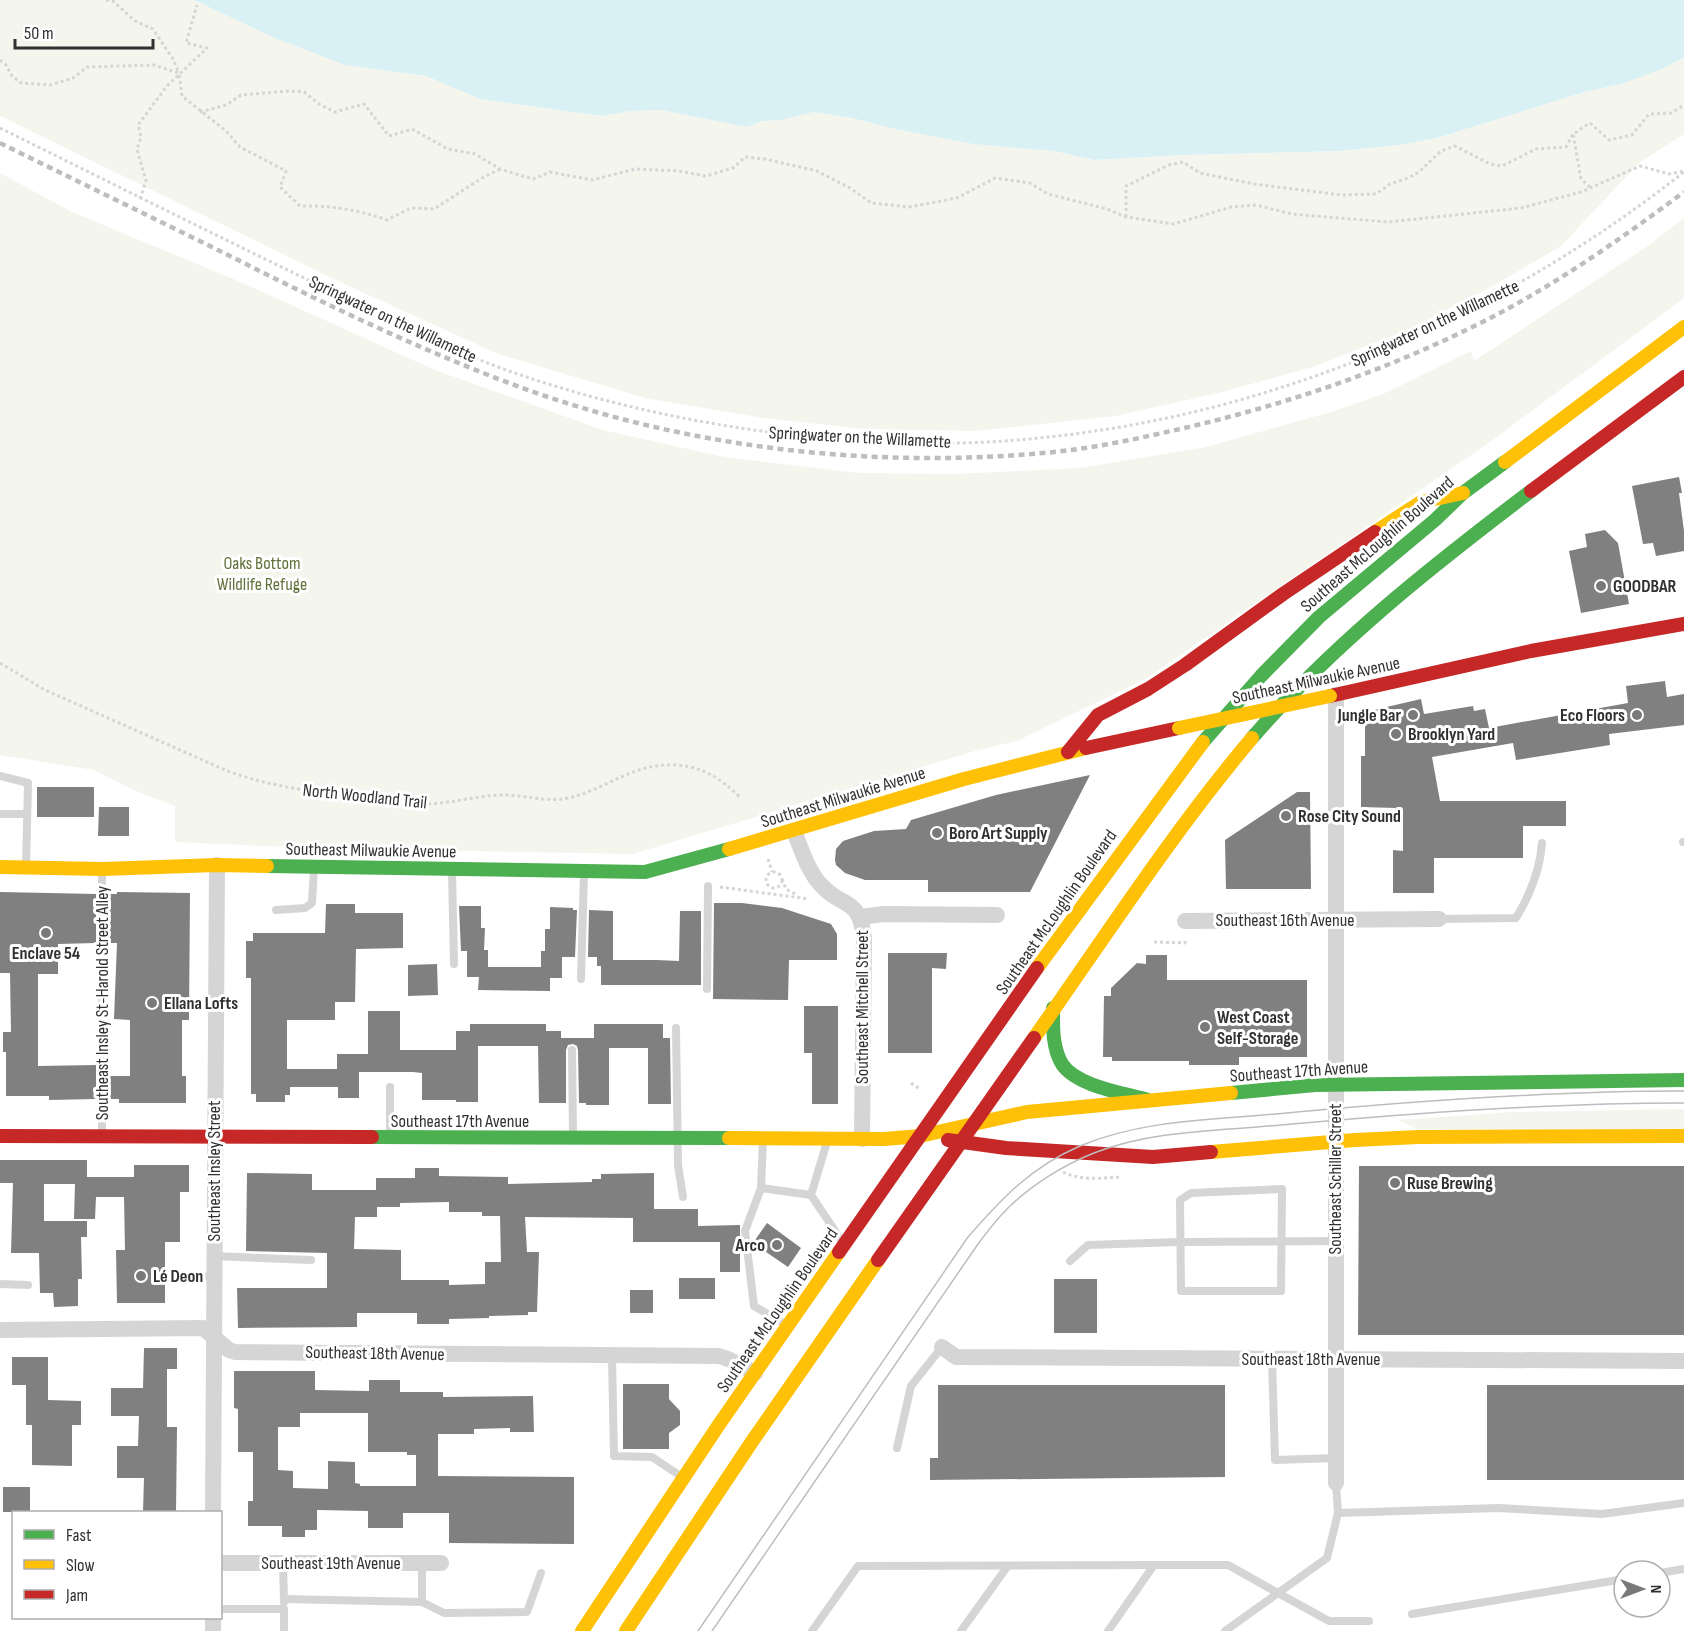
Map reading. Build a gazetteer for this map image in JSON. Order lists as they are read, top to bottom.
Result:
{
  "streets": {
    "main road": ["Southeast McLoughlin Boulevard", "Southeast Milwaukie Avenue", "Southeast 17th Avenue"],
    "street": [
      "Southeast 16th Avenue",
      "Southeast Mitchell Street",
      "Southeast Insley Street",
      "Southeast Schiller Street",
      "Southeast 18th Avenue",
      "Southeast 19th Avenue"
    ],
    "lane": ["Southeast Insley St-Harold Street Alley"],
    "path": ["Springwater on the Willamette", "North Woodland Trail"]
  },
  "crossings": [
    ["Southeast McLoughlin Boulevard", "Southeast 17th Avenue"],
    ["Southeast McLoughlin Boulevard", "Southeast 18th Avenue"],
    ["Southeast Milwaukie Avenue", "Southeast Insley St-Harold Street Alley"],
    ["Southeast Milwaukie Avenue", "Southeast Mitchell Street"],
    ["Southeast Milwaukie Avenue", "Southeast Insley Street"],
    ["Southeast Milwaukie Avenue", "Southeast Schiller Street"],
    ["Southeast 16th Avenue", "Southeast Schiller Street"],
    ["Southeast Insley St-Harold Street Alley", "Southeast 17th Avenue"],
    ["Southeast Mitchell Street", "Southeast 17th Avenue"],
    ["Southeast 17th Avenue", "Southeast Insley Street"],
    ["Southeast 17th Avenue", "Southeast Schiller Street"],
    ["Southeast Insley Street", "Southeast 18th Avenue"],
    ["Southeast Schiller Street", "Southeast 18th Avenue"]
  ],
  "parks": ["Oaks Bottom Wildlife Refuge"],
  "places": [
    "GOODBAR",
    "Jungle Bar",
    "Eco Floors",
    "Brooklyn Yard",
    "Rose City Sound",
    "Boro Art Supply",
    "Enclave 54",
    "Ellana Lofts",
    "West Coast Self-Storage",
    "Ruse Brewing",
    "Arco",
    "Lé Deon"
  ],
  "legend": ["Fast", "Slow", "Jam"],
  "scale_bar": "50 m",
  "north": "right"
}
